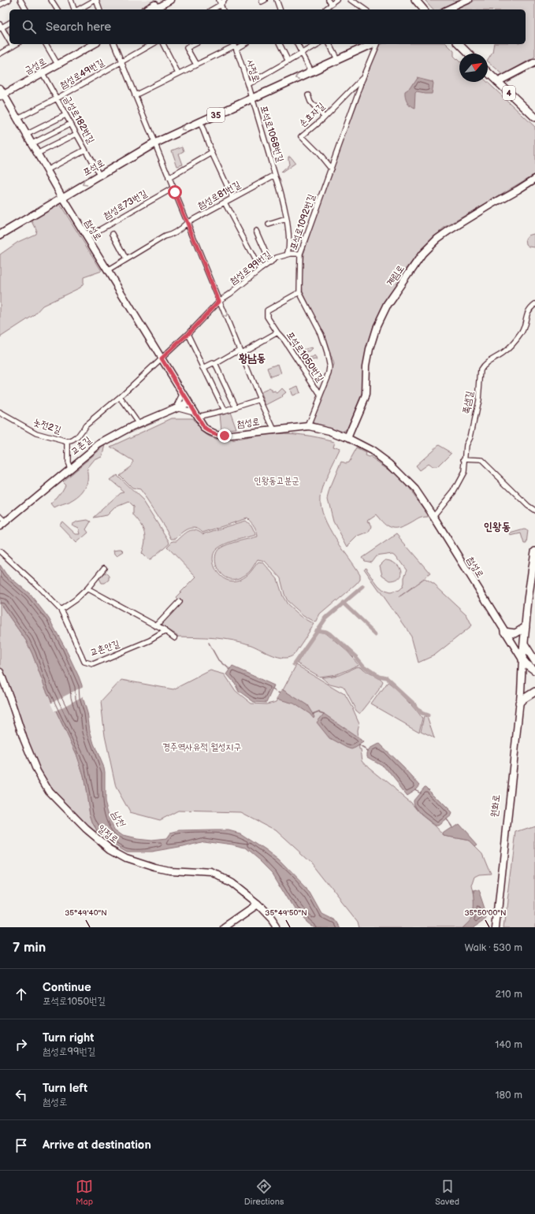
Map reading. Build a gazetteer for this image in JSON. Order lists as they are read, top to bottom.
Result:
{
  "streets": {
    "main road": [
      "4",
      "35",
      "포석로",
      "원화로"
    ],
    "street": [
      "금성로",
      "사정로",
      "첨성로49번길",
      "손효자길",
      "금성로182번길",
      "포석로1068번길",
      "첨성로81번길",
      "첨성로73번길",
      "포석로1092번길",
      "첨성로",
      "첨성로99번길",
      "계림로",
      "포석로1050번길",
      "쪽샘길",
      "놋전2길",
      "교촌길",
      "교촌안길",
      "일정로"
    ]
  },
  "crossings": [
    ["금성로", "금성로182번길"],
    ["금성로", "첨성로"],
    ["사정로", "포석로1068번길"],
    ["사정로", "포석로"],
    ["첨성로49번길", "금성로182번길"],
    ["첨성로49번길", "첨성로"],
    ["손효자길", "포석로1092번길"],
    ["금성로182번길", "포석로"],
    ["포석로1068번길", "포석로"],
    ["포석로1068번길", "첨성로81번길"],
    ["포석로1068번길", "첨성로99번길"],
    ["포석로", "첨성로"],
    ["첨성로81번길", "첨성로"],
    ["첨성로73번길", "첨성로"],
    ["포석로1092번길", "첨성로"],
    ["포석로1092번길", "첨성로99번길"],
    ["포석로1092번길", "포석로1050번길"],
    ["첨성로", "첨성로99번길"],
    ["첨성로", "계림로"],
    ["첨성로", "쪽샘길"],
    ["첨성로", "교촌길"],
    ["첨성로", "원화로"],
    ["놋전2길", "교촌길"]
  ],
  "one_way": ["포석로"],
  "districts": ["황남동", "인왕동"],
  "water": ["남천"],
  "parks": ["인왕동고분군", "경주역사유적 월성지구"],
  "north": "top right",
  "page": {
    "search": "Search here",
    "heading": ["7 min", "Walk · 530 m"],
    "list": [
      ["Continue", "포석로1050번길", "210 m"],
      ["Turn right", "첨성로99번길", "140 m"],
      ["Turn left", "첨성로", "180 m"],
      "Arrive at destination"
    ],
    "nav": ["Map", "Directions", "Saved"]
  },
  "coordinates": ["35°49'40\"N", "35°49'50\"N", "35°50'00\"N"]
}
